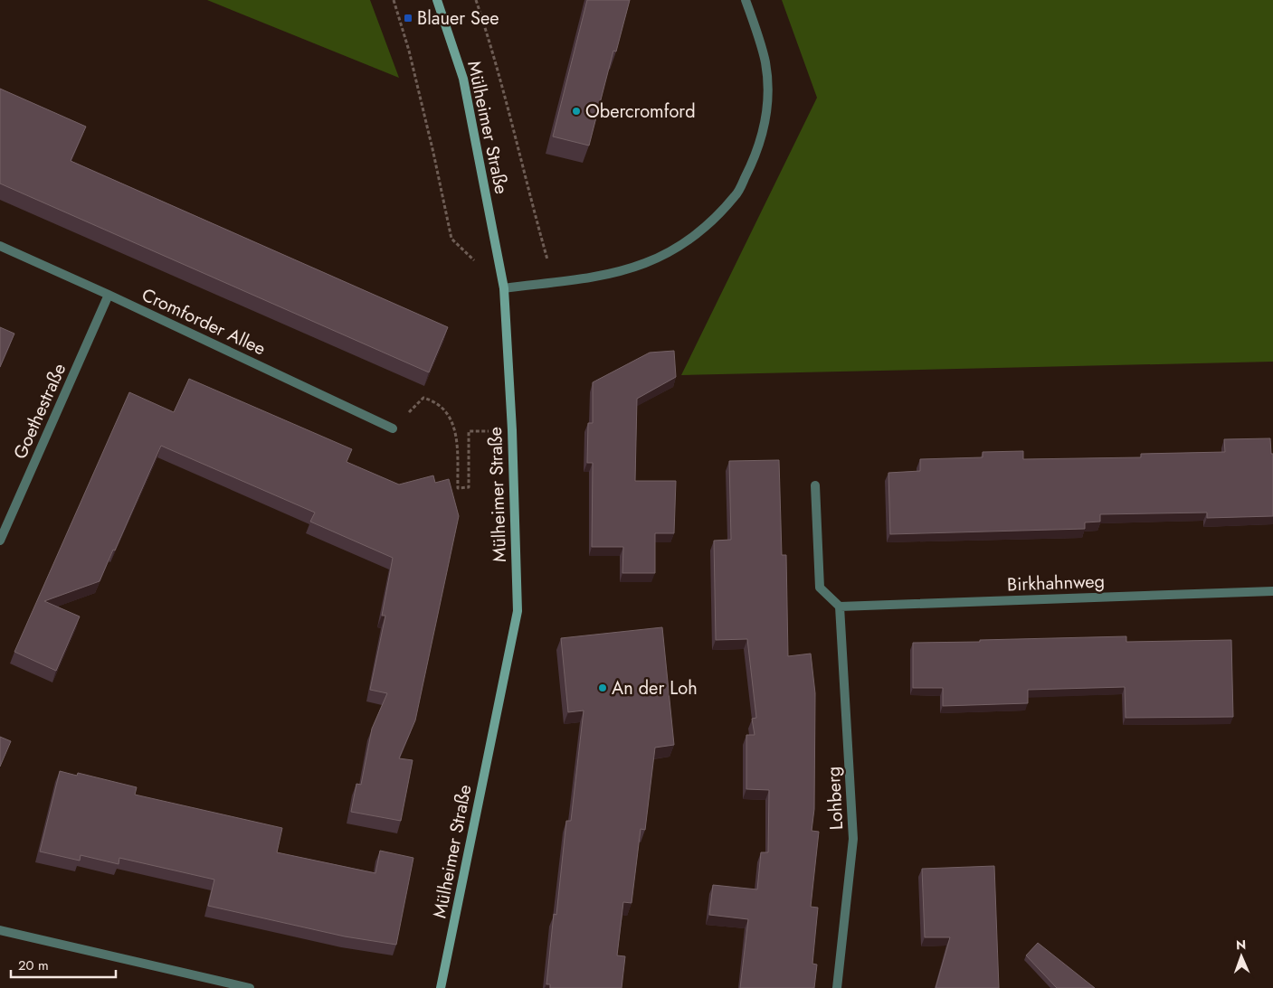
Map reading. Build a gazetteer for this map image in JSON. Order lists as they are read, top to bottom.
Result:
{
  "streets": {
    "main road": ["Mülheimer Straße"],
    "street": [
      "Cromforder Allee",
      "Goethestraße",
      "Birkhahnweg",
      "Lohberg"
    ]
  },
  "crossings": [
    ["Cromforder Allee", "Goethestraße"],
    ["Birkhahnweg", "Lohberg"]
  ],
  "places": {
    "transit": ["Blauer See"],
    "other": ["Obercromford", "An der Loh"]
  },
  "scale_bar": "20 m",
  "north": "top"
}
